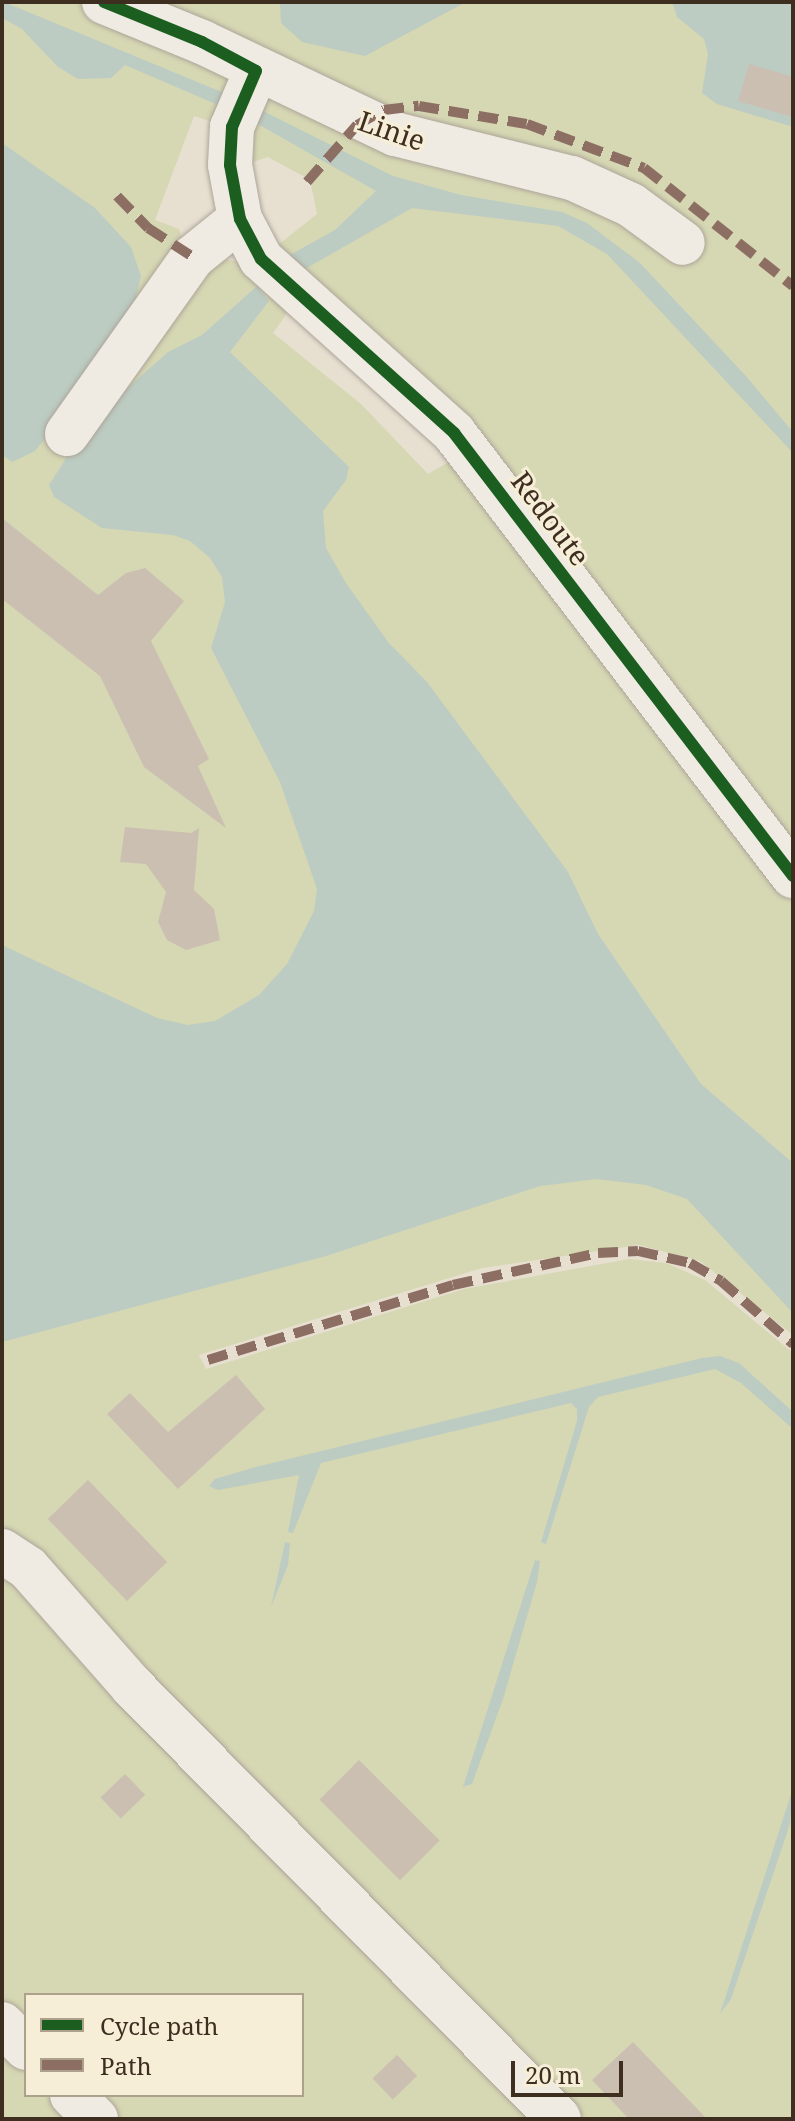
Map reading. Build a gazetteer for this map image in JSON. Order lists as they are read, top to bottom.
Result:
{
  "streets": {
    "street": ["Linie", "Redoute"]
  },
  "crossings": [
    ["Linie", "Redoute"]
  ],
  "legend": ["Cycle path", "Path"],
  "scale_bar": "20 m"
}
